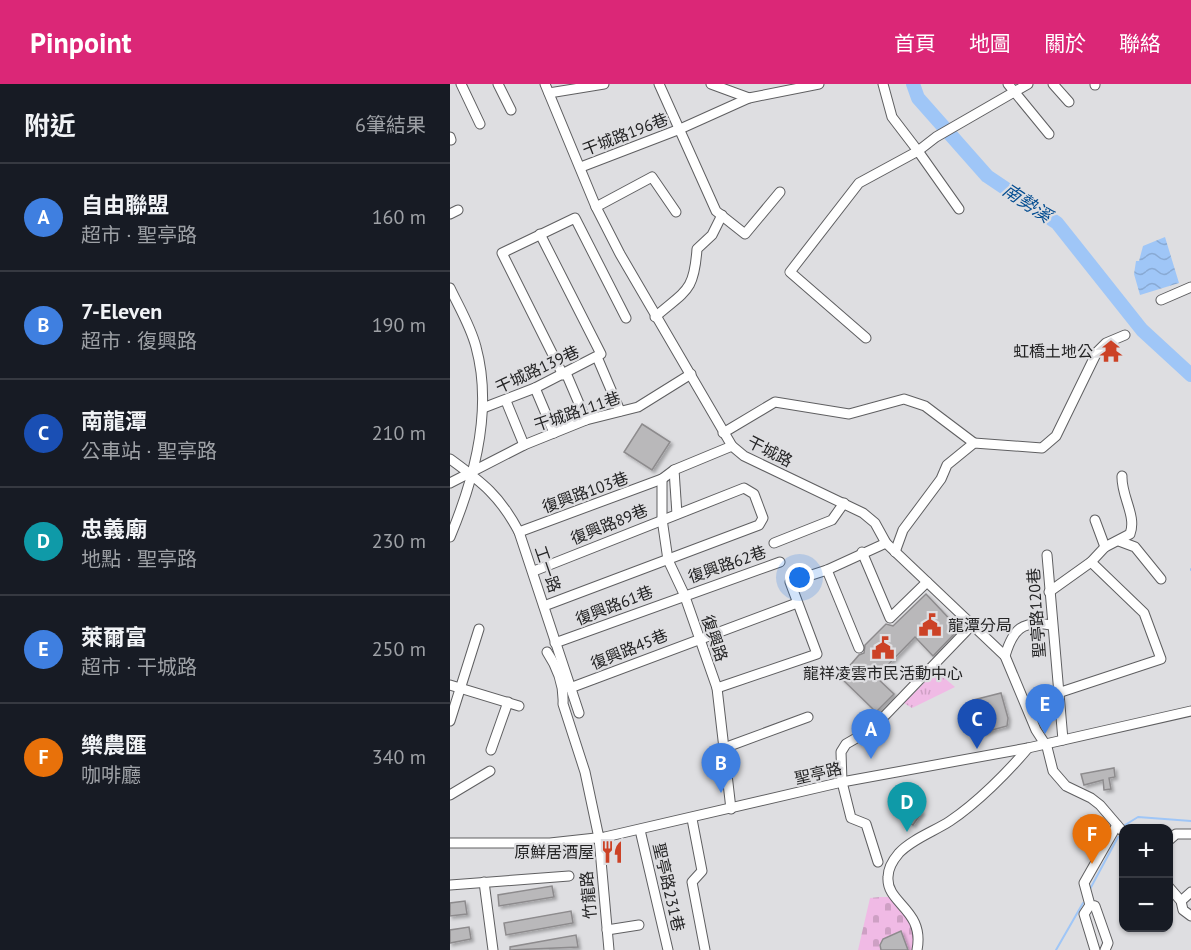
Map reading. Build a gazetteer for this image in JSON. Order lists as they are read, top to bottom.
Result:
{
  "streets": {
    "street": [
      "干城路196巷",
      "干城路139巷",
      "干城路111巷",
      "干城路",
      "復興路103巷",
      "復興路89巷",
      "復興路62巷",
      "工一路",
      "復興路61巷",
      "聖亭路120巷",
      "復興路",
      "復興路45巷",
      "聖亭路",
      "聖亭路231巷",
      "竹龍路"
    ]
  },
  "crossings": [
    ["干城路196巷", "干城路"],
    ["干城路111巷", "干城路"],
    ["干城路111巷", "工一路"],
    ["干城路", "復興路103巷"],
    ["干城路", "聖亭路"],
    ["復興路103巷", "工一路"],
    ["復興路103巷", "復興路"],
    ["復興路89巷", "工一路"],
    ["復興路89巷", "復興路"],
    ["復興路62巷", "復興路61巷"],
    ["復興路62巷", "復興路"],
    ["工一路", "復興路61巷"],
    ["工一路", "復興路45巷"],
    ["復興路61巷", "復興路"],
    ["聖亭路120巷", "聖亭路"],
    ["復興路", "復興路45巷"],
    ["復興路", "聖亭路"],
    ["聖亭路", "聖亭路231巷"],
    ["聖亭路", "竹龍路"]
  ],
  "water": ["南勢溪"],
  "places": {
    "temple": ["虹橋土地公"],
    "public building": ["龍潭分局", "龍祥凌雲市民活動中心"],
    "restaurant": ["原鮮居酒屋"]
  },
  "page": {
    "header": "Pinpoint",
    "nav": [
      "首頁",
      "地圖",
      "關於",
      "聯絡"
    ],
    "heading": ["附近", "6筆結果"],
    "list": [
      {
        "mark": "A",
        "name": "自由聯盟",
        "note": "超市 · 聖亭路",
        "value": "160 m"
      },
      {
        "mark": "B",
        "name": "7-Eleven",
        "note": "超市 · 復興路",
        "value": "190 m"
      },
      {
        "mark": "C",
        "name": "南龍潭",
        "note": "公車站 · 聖亭路",
        "value": "210 m"
      },
      {
        "mark": "D",
        "name": "忠義廟",
        "note": "地點 · 聖亭路",
        "value": "230 m"
      },
      {
        "mark": "E",
        "name": "萊爾富",
        "note": "超市 · 干城路",
        "value": "250 m"
      },
      {
        "mark": "F",
        "name": "樂農匯",
        "note": "咖啡廳",
        "value": "340 m"
      }
    ],
    "pins": [
      "E",
      "C",
      "A",
      "B",
      "D",
      "F"
    ],
    "map_buttons": ["+", "−"]
  }
}
